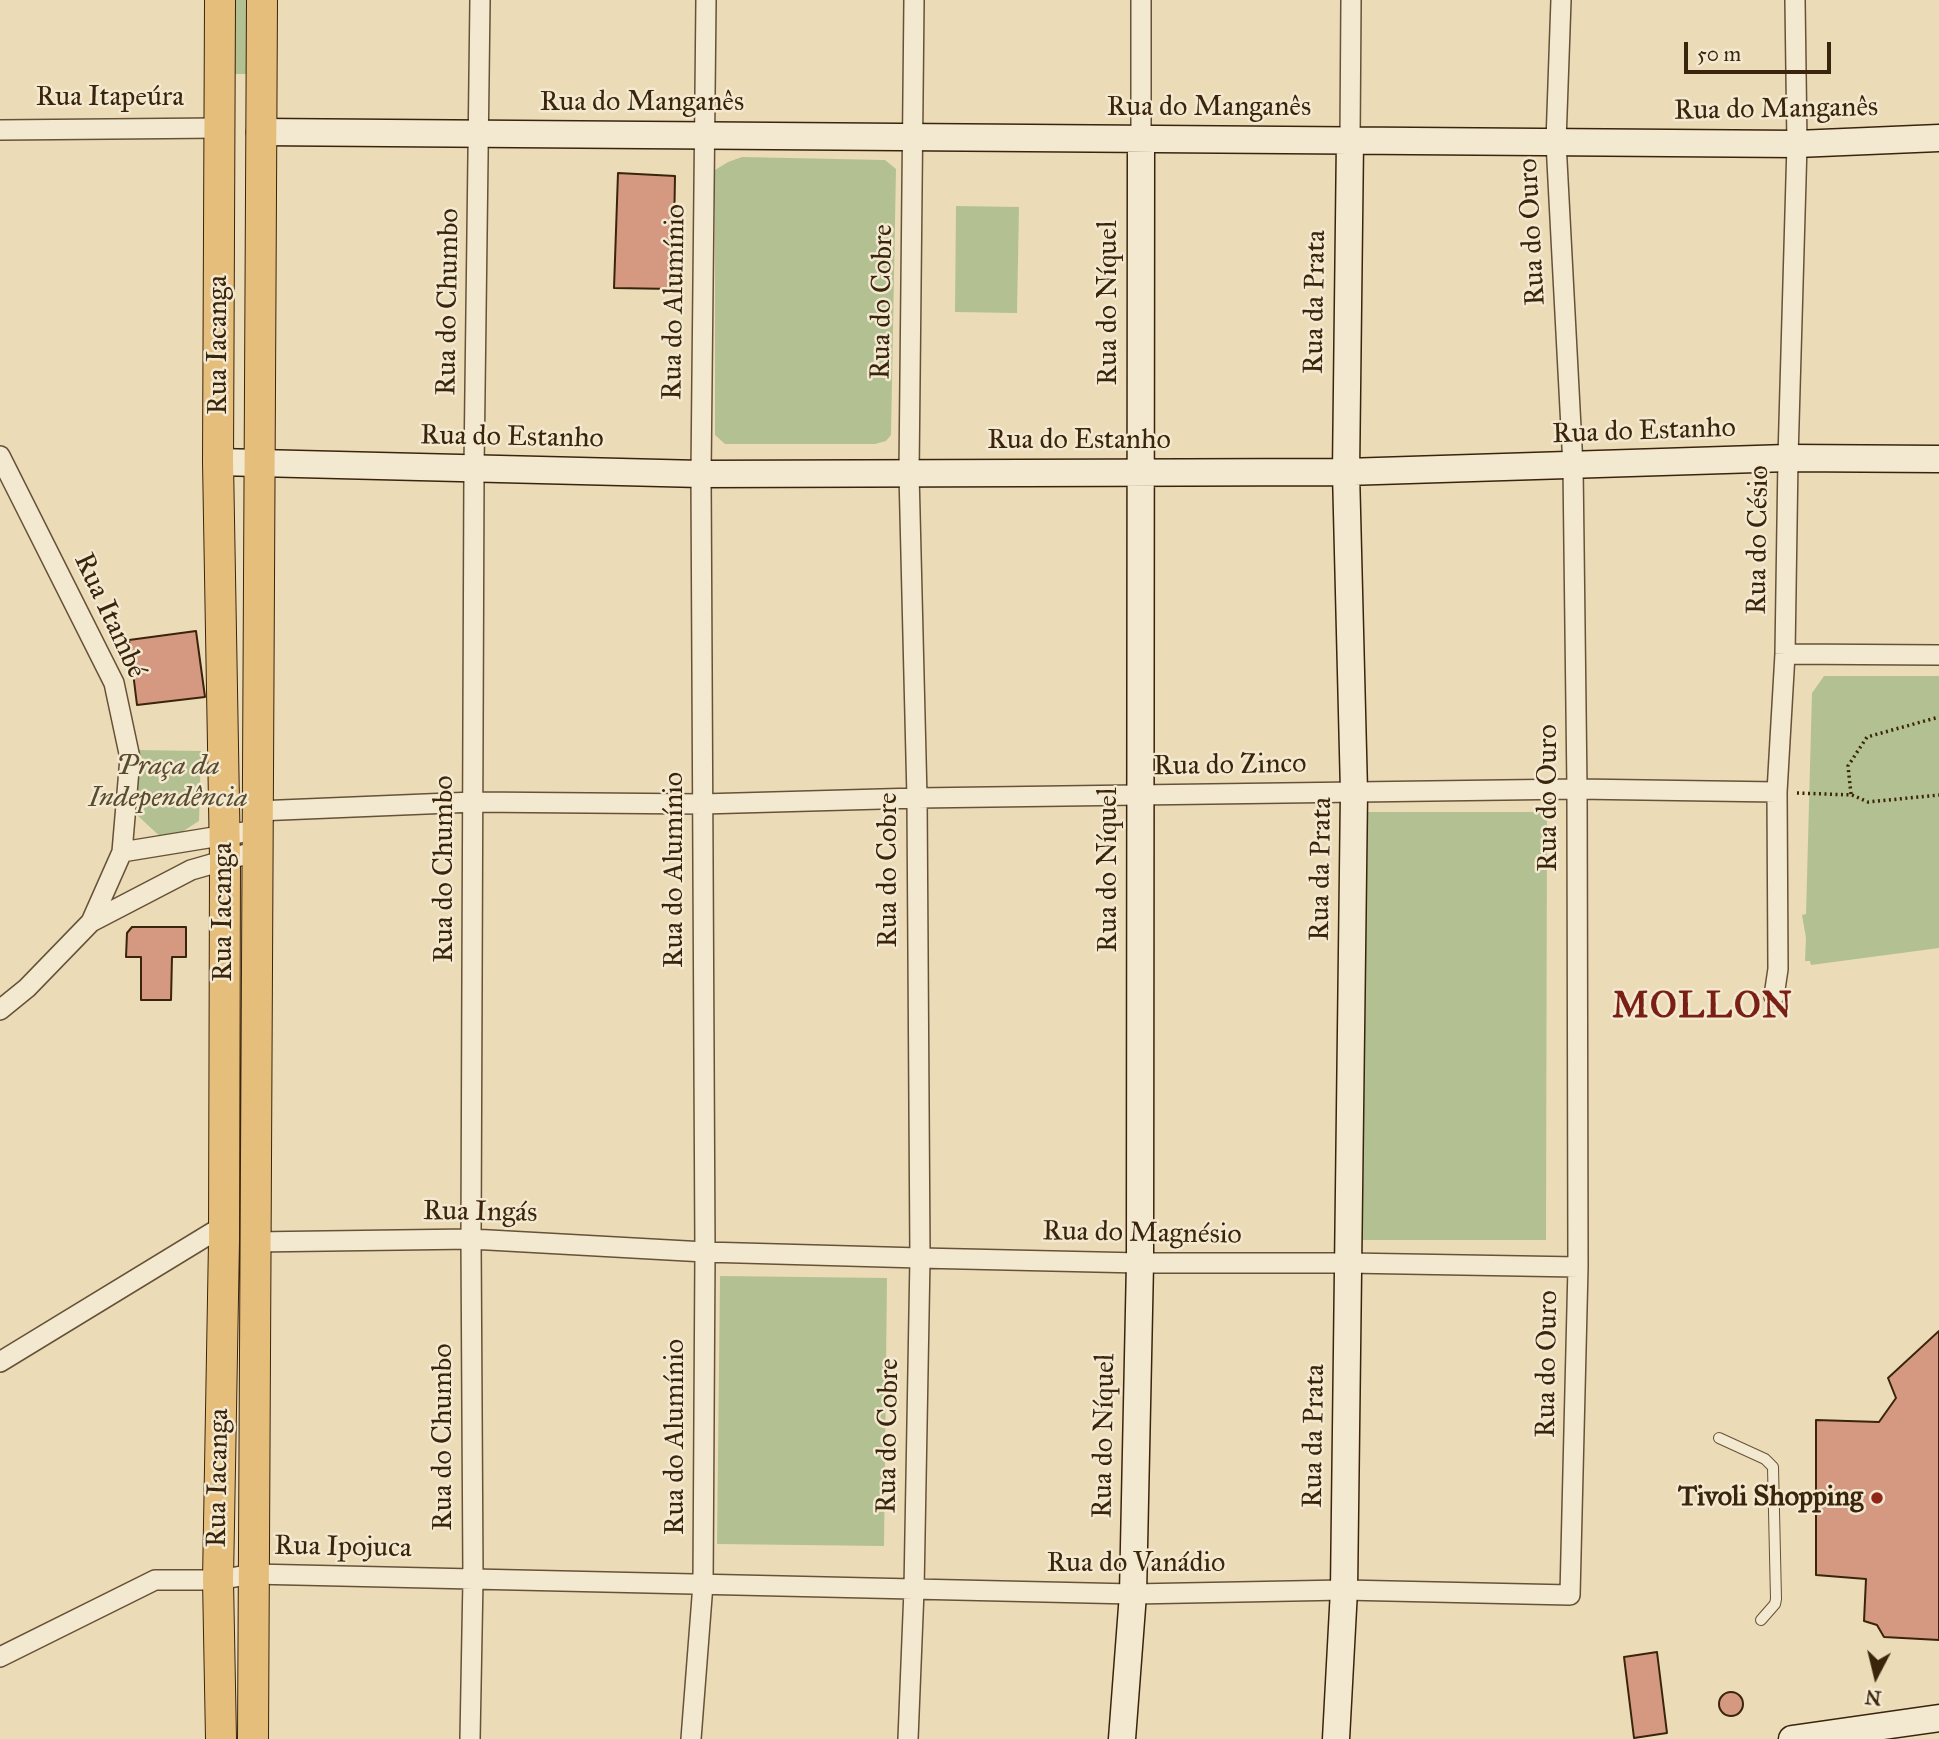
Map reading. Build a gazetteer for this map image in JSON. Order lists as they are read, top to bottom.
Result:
{
  "streets": {
    "main road": ["Rua Iacanga"],
    "street": [
      "Rua Itapeúra",
      "Rua do Manganês",
      "Rua do Ouro",
      "Rua do Chumbo",
      "Rua do Alumínio",
      "Rua do Cobre",
      "Rua da Prata",
      "Rua do Níquel",
      "Rua do Estanho",
      "Rua do Césio",
      "Rua Itambé",
      "Rua do Zinco",
      "Rua Ingás",
      "Rua do Magnésio",
      "Rua Ipojuca",
      "Rua do Vanádio"
    ]
  },
  "crossings": [
    ["Rua Itapeúra", "Rua Iacanga"],
    ["Rua do Manganês", "Rua do Ouro"],
    ["Rua do Manganês", "Rua do Chumbo"],
    ["Rua do Manganês", "Rua do Alumínio"],
    ["Rua do Manganês", "Rua do Cobre"],
    ["Rua do Manganês", "Rua da Prata"],
    ["Rua do Manganês", "Rua do Níquel"],
    ["Rua do Manganês", "Rua do Césio"],
    ["Rua do Ouro", "Rua do Estanho"],
    ["Rua do Ouro", "Rua do Zinco"],
    ["Rua do Ouro", "Rua do Magnésio"],
    ["Rua do Ouro", "Rua do Vanádio"],
    ["Rua do Chumbo", "Rua do Estanho"],
    ["Rua do Chumbo", "Rua do Zinco"],
    ["Rua do Chumbo", "Rua Ingás"],
    ["Rua do Chumbo", "Rua Ipojuca"],
    ["Rua do Alumínio", "Rua do Estanho"],
    ["Rua do Alumínio", "Rua do Zinco"],
    ["Rua do Alumínio", "Rua Ingás"],
    ["Rua do Alumínio", "Rua do Magnésio"],
    ["Rua do Alumínio", "Rua Ipojuca"],
    ["Rua do Alumínio", "Rua do Vanádio"],
    ["Rua do Cobre", "Rua do Estanho"],
    ["Rua do Cobre", "Rua do Zinco"],
    ["Rua do Cobre", "Rua do Magnésio"],
    ["Rua do Cobre", "Rua do Vanádio"],
    ["Rua da Prata", "Rua do Estanho"],
    ["Rua da Prata", "Rua do Zinco"],
    ["Rua da Prata", "Rua do Magnésio"],
    ["Rua da Prata", "Rua do Vanádio"],
    ["Rua do Níquel", "Rua do Estanho"],
    ["Rua do Níquel", "Rua do Zinco"],
    ["Rua do Níquel", "Rua do Magnésio"],
    ["Rua do Níquel", "Rua do Vanádio"],
    ["Rua Iacanga", "Rua do Estanho"],
    ["Rua Iacanga", "Rua do Zinco"],
    ["Rua Iacanga", "Rua Ingás"],
    ["Rua Iacanga", "Rua Ipojuca"],
    ["Rua do Estanho", "Rua do Césio"],
    ["Rua do Césio", "Rua do Zinco"],
    ["Rua Ingás", "Rua do Magnésio"],
    ["Rua Ipojuca", "Rua do Vanádio"]
  ],
  "districts": ["MOLLON"],
  "parks": ["Praça da Independência"],
  "places": ["Tivoli Shopping"],
  "scale_bar": "50 m",
  "north": "bottom"
}
